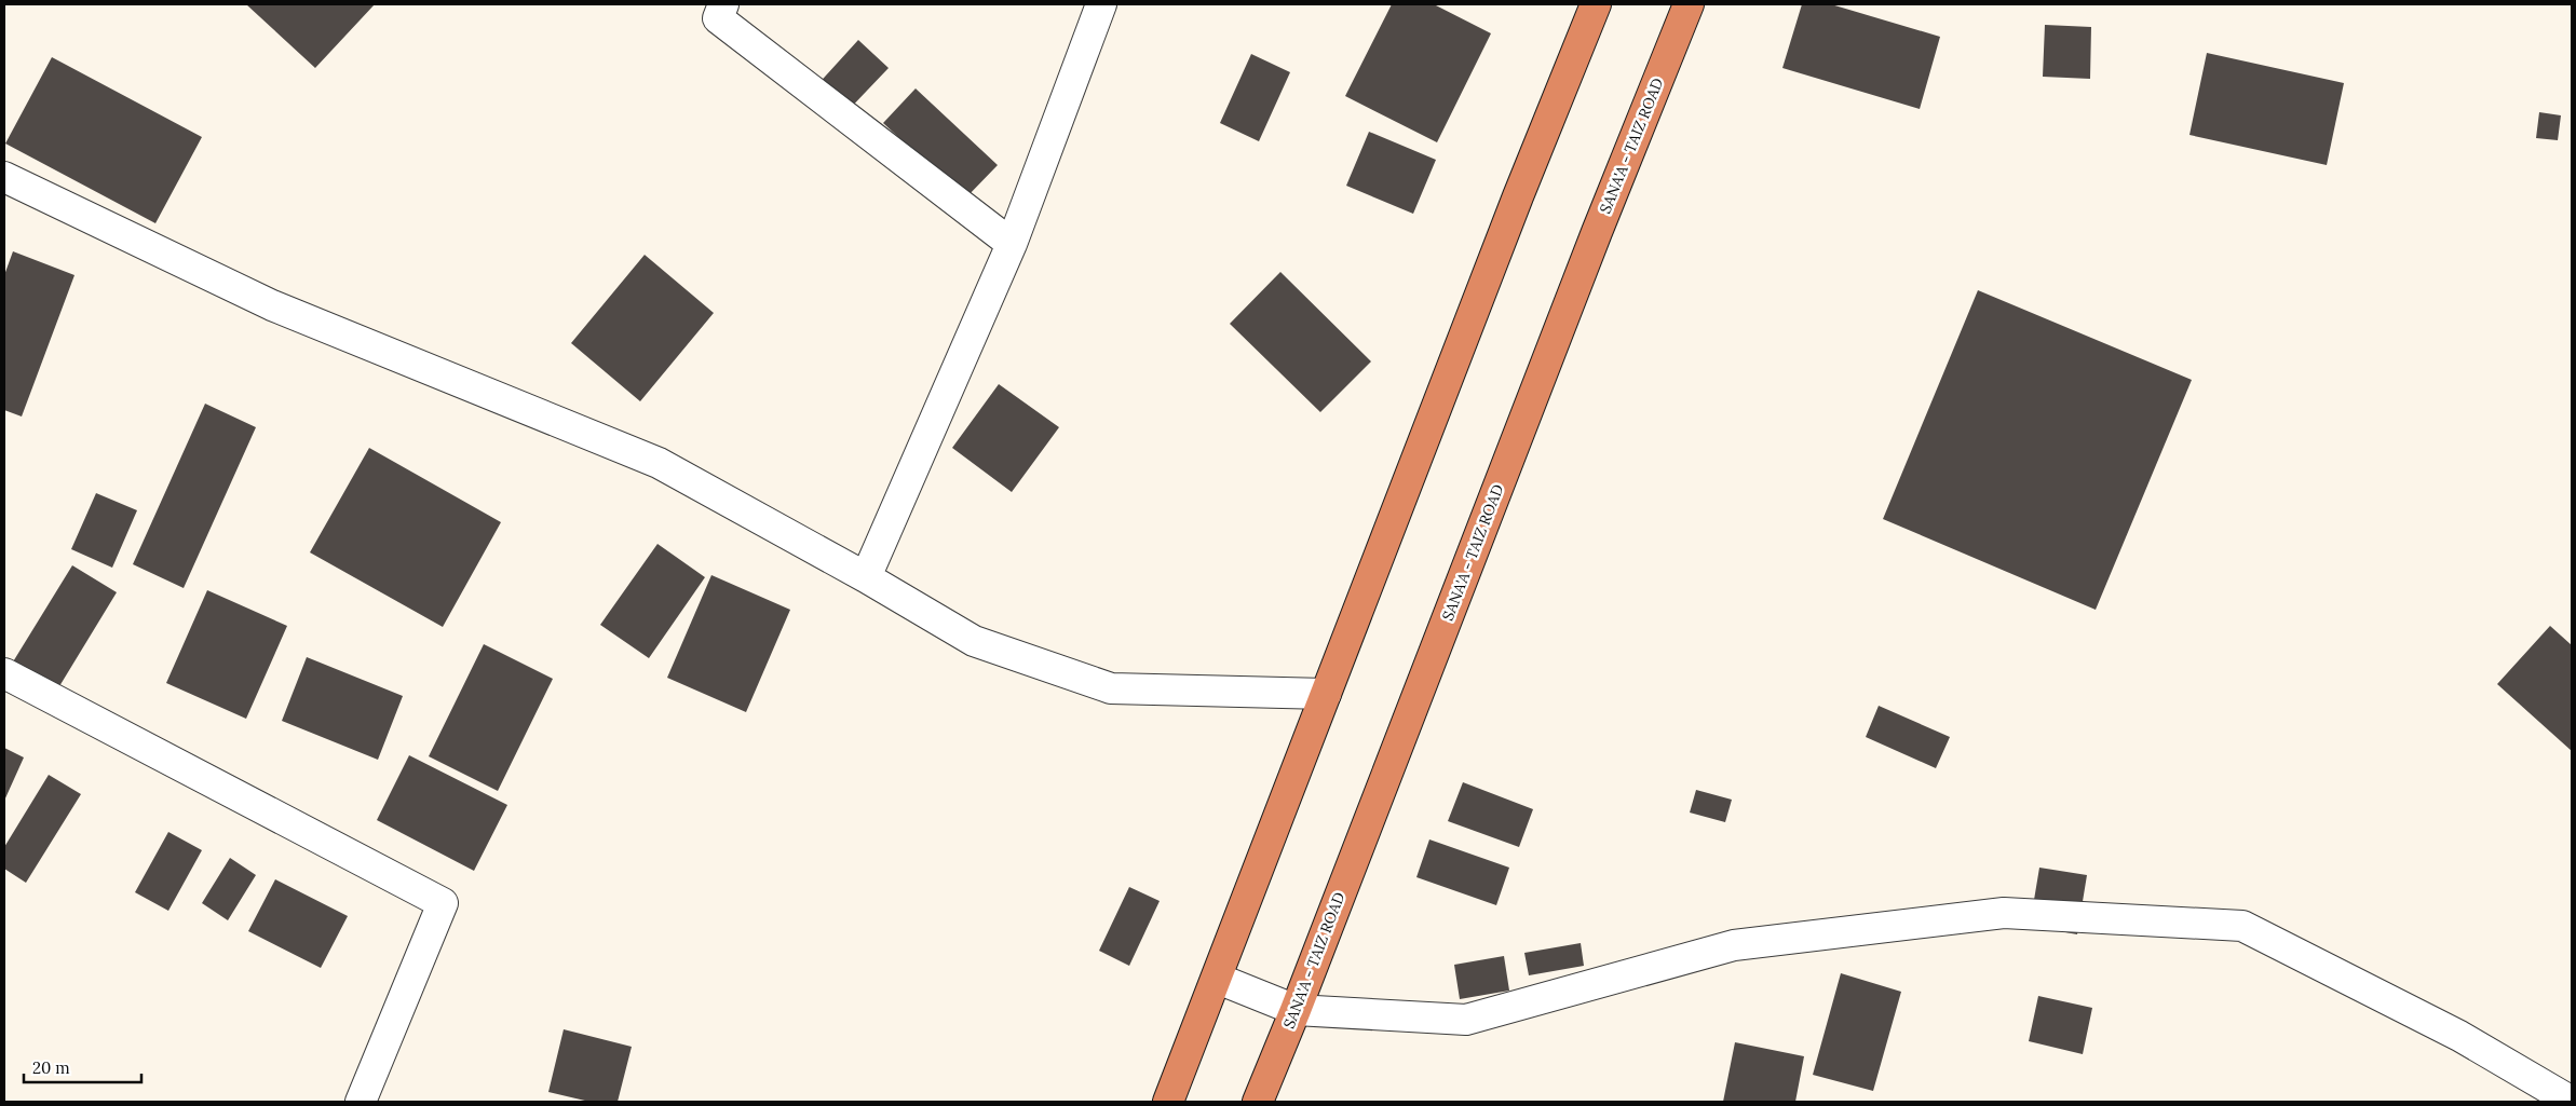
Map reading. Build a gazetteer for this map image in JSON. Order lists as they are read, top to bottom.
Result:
{
  "streets": {
    "highway": ["SANA'A - TAIZ ROAD"]
  },
  "scale_bar": "20 m"
}
